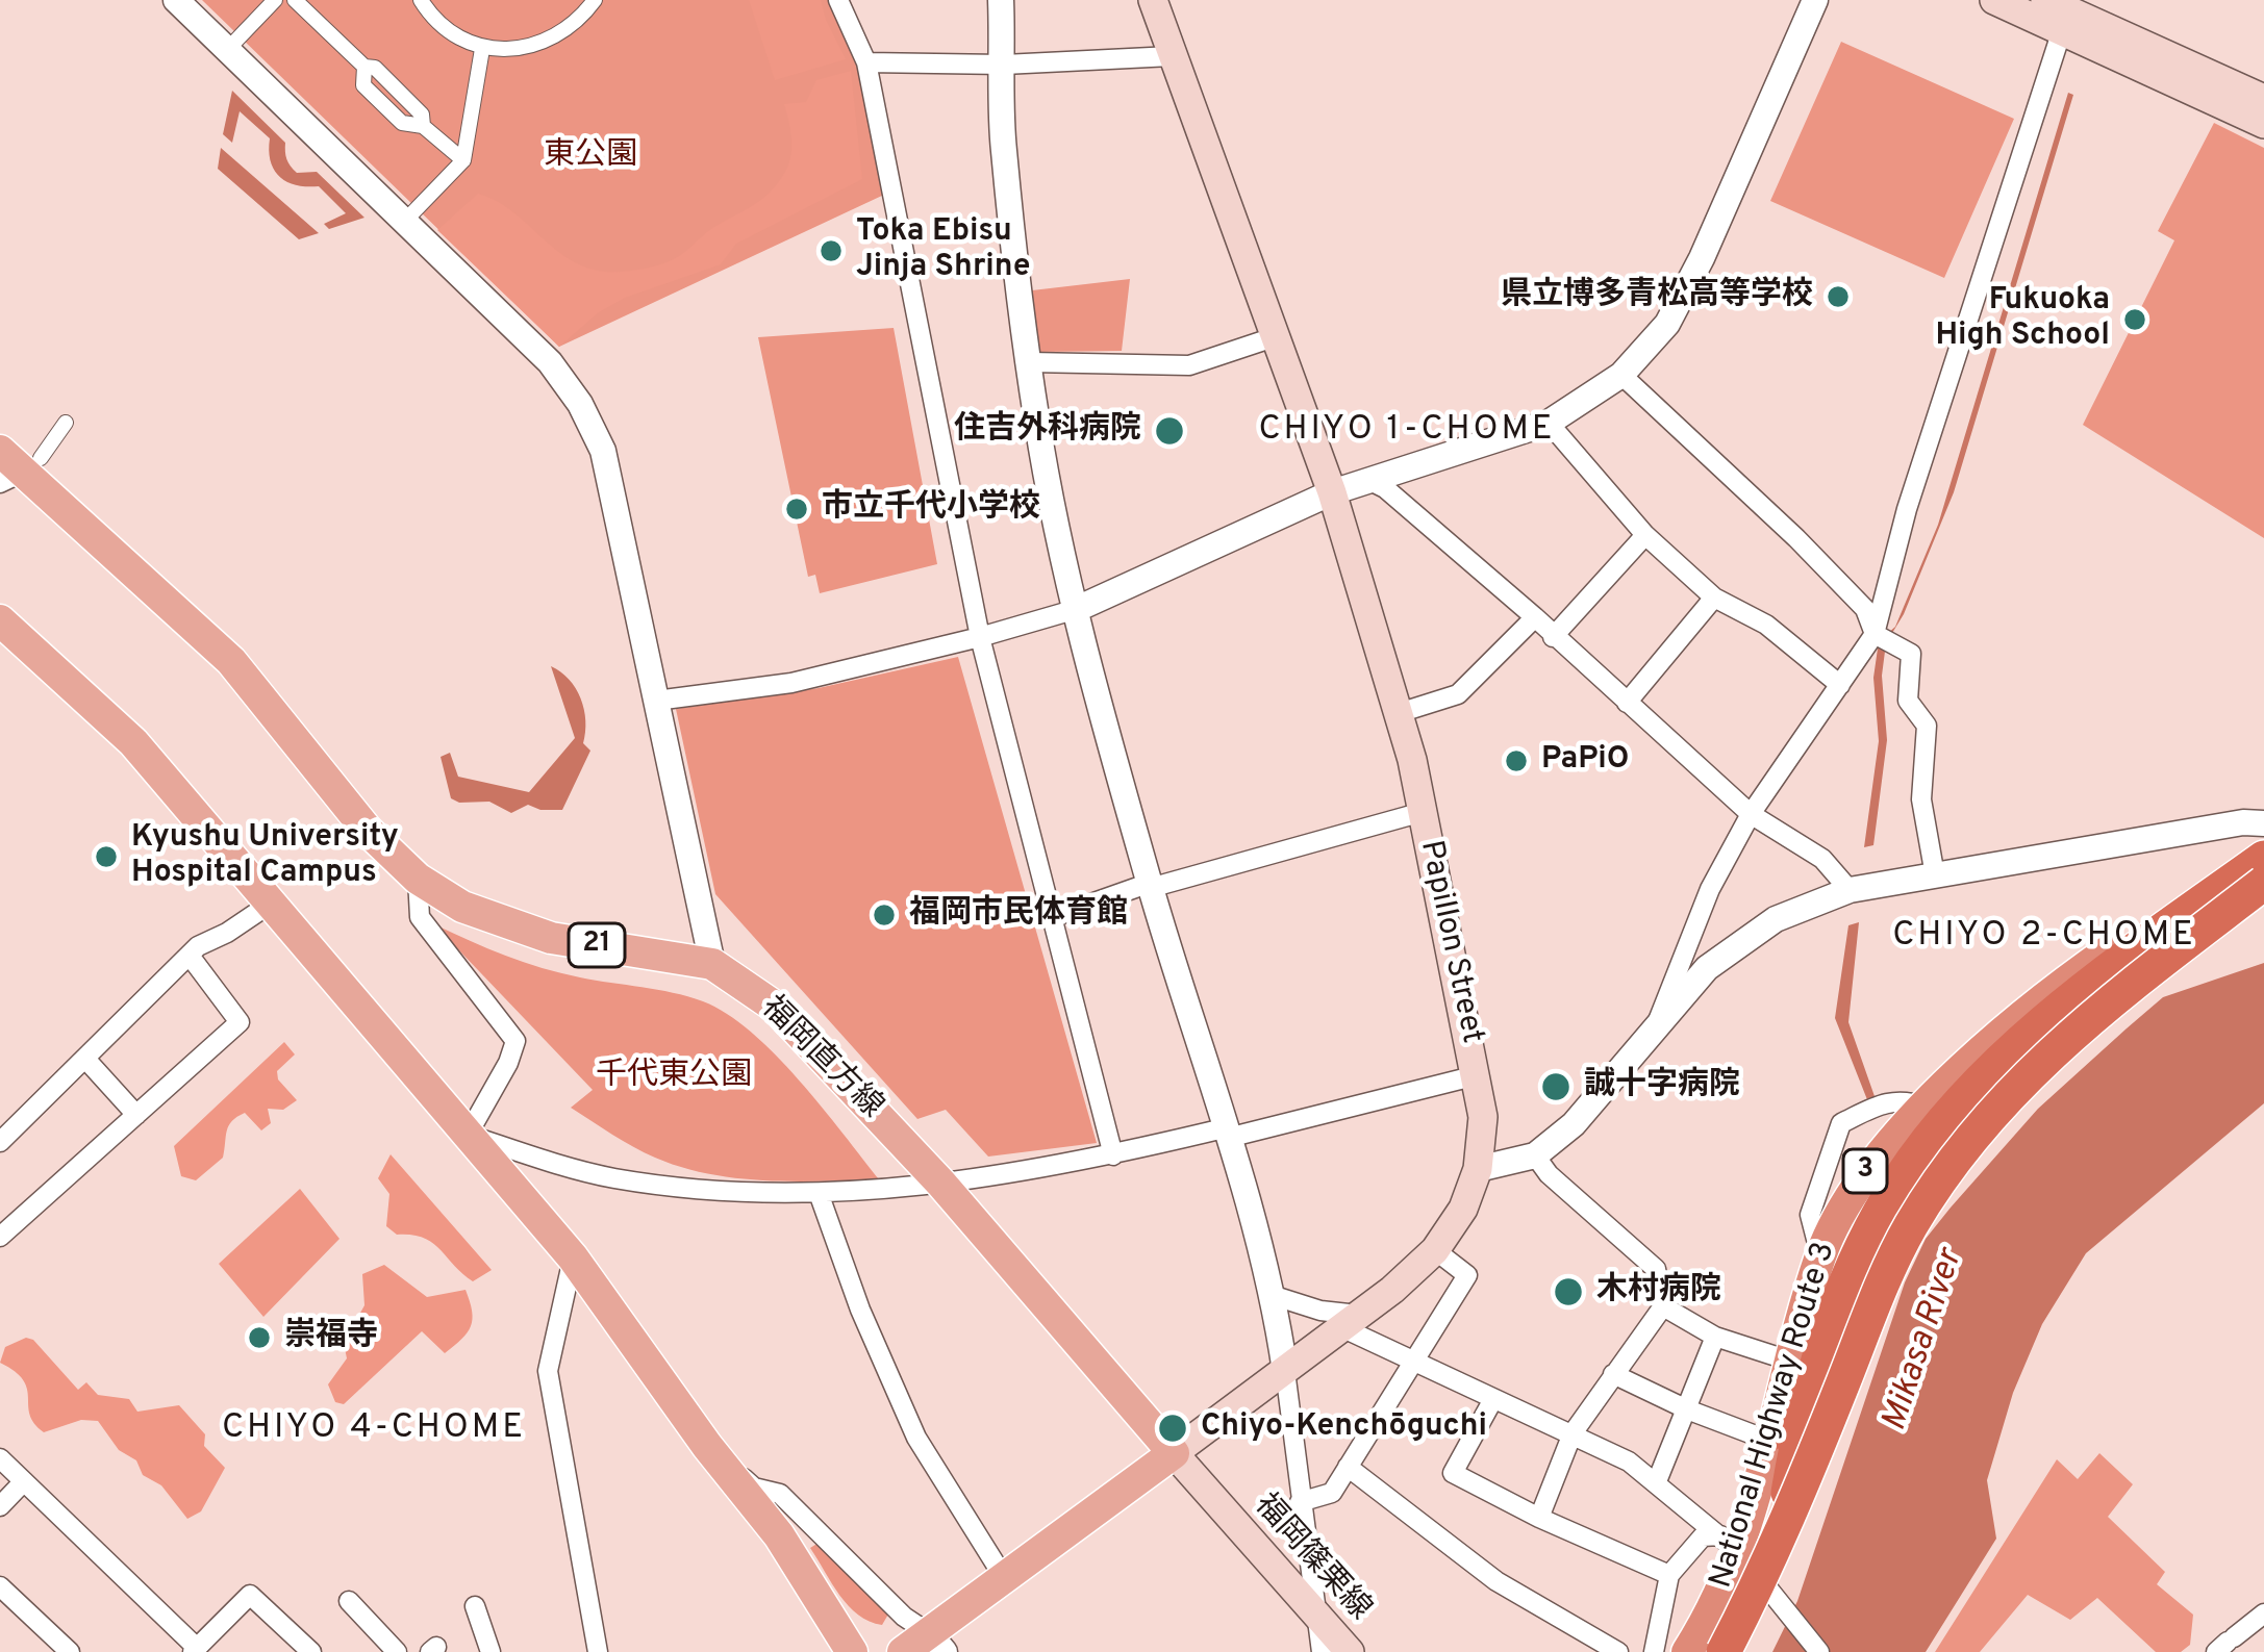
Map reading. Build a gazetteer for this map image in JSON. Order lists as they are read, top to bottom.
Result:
{
  "streets": {
    "highway": ["3", "National Highway Route 3"],
    "main road": [
      "Papillon Street",
      "21",
      "福岡直方線",
      "福岡篠栗線"
    ]
  },
  "crossings": [
    ["Papillon Street", "福岡直方線"],
    ["Papillon Street", "福岡篠栗線"],
    ["福岡直方線", "福岡篠栗線"]
  ],
  "districts": ["CHIYO 1-CHOME", "CHIYO 2-CHOME", "CHIYO 4-CHOME"],
  "water": ["Mikasa River"],
  "parks": ["東公園", "千代東公園"],
  "places": [
    "Toka Ebisu Jinja Shrine",
    "県立博多青松高等学校",
    "Fukuoka High School",
    "住吉外科病院",
    "市立千代小学校",
    "PaPiO",
    "Kyushu University Hospital Campus",
    "福岡市民体育館",
    "誠十字病院",
    "木村病院",
    "崇福寺",
    "Chiyo-Kenchōguchi"
  ]
}
